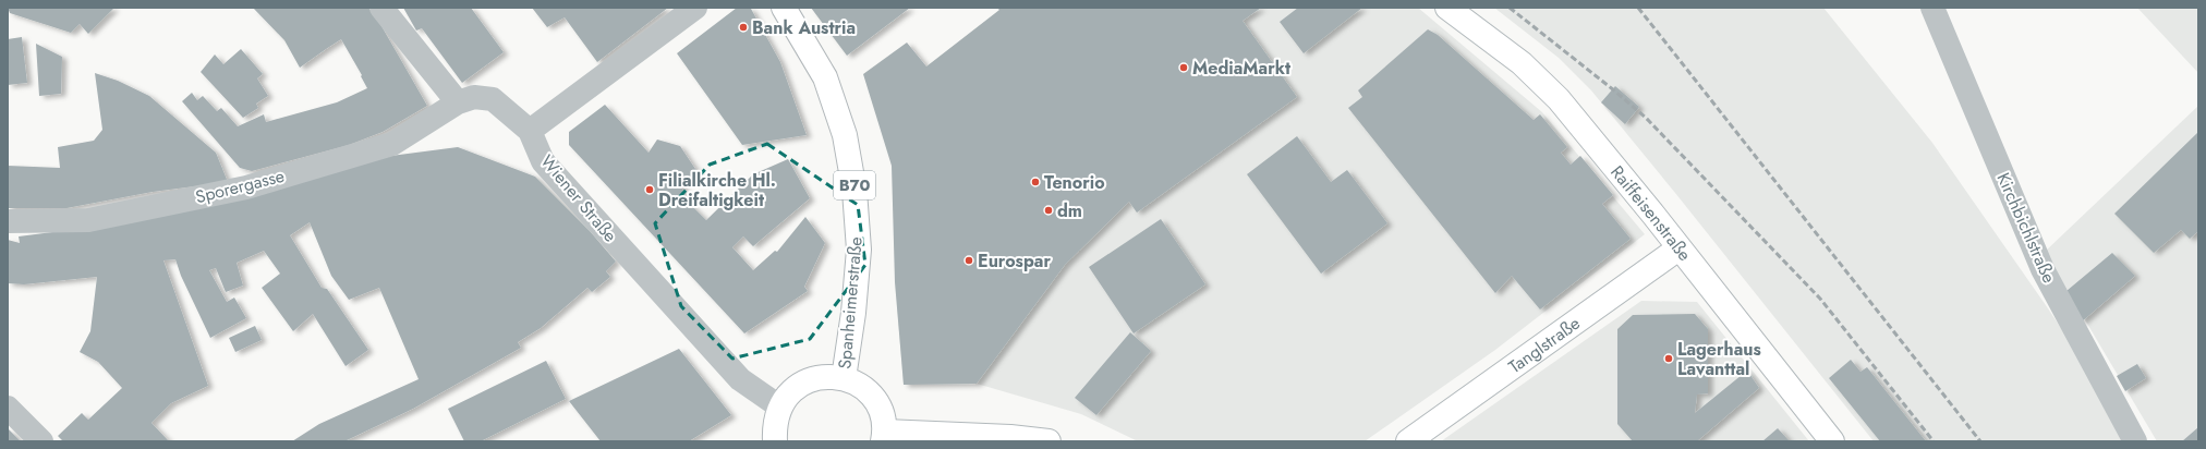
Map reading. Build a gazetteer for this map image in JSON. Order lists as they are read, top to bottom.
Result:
{
  "streets": {
    "street": [
      "B70",
      "Sporergasse",
      "Wiener Straße",
      "Raiffeisenstraße",
      "Kirchbichlstraße",
      "Spanheimerstraße",
      "Tanglstraße"
    ]
  },
  "crossings": [
    ["Sporergasse", "Wiener Straße"],
    ["Raiffeisenstraße", "Tanglstraße"]
  ],
  "places": [
    "Bank Austria",
    "MediaMarkt",
    "Tenorio",
    "Filialkirche Hl. Dreifaltigkeit",
    "dm",
    "Eurospar",
    "Lagerhaus Lavanttal"
  ]
}
